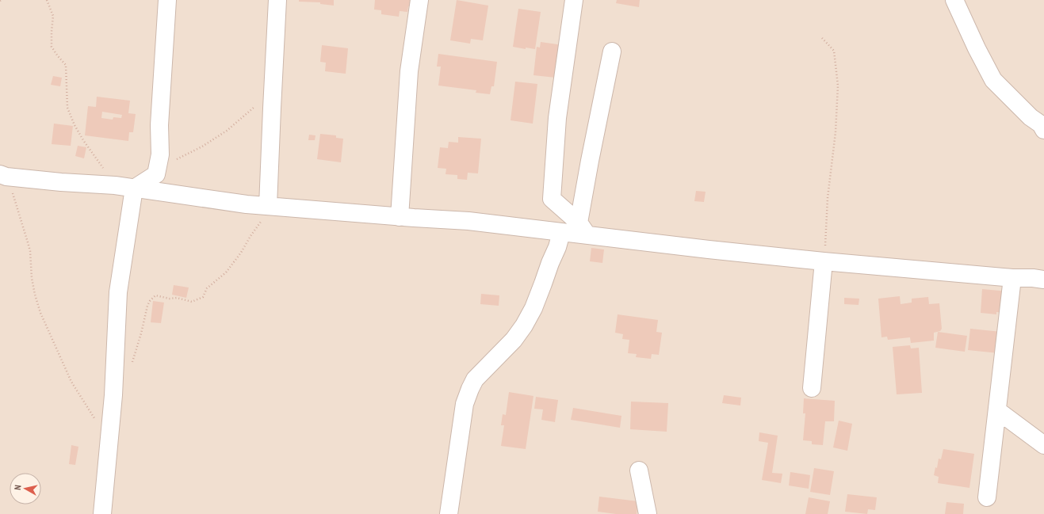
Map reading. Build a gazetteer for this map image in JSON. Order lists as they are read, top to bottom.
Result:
{
  "north": "left"
}
